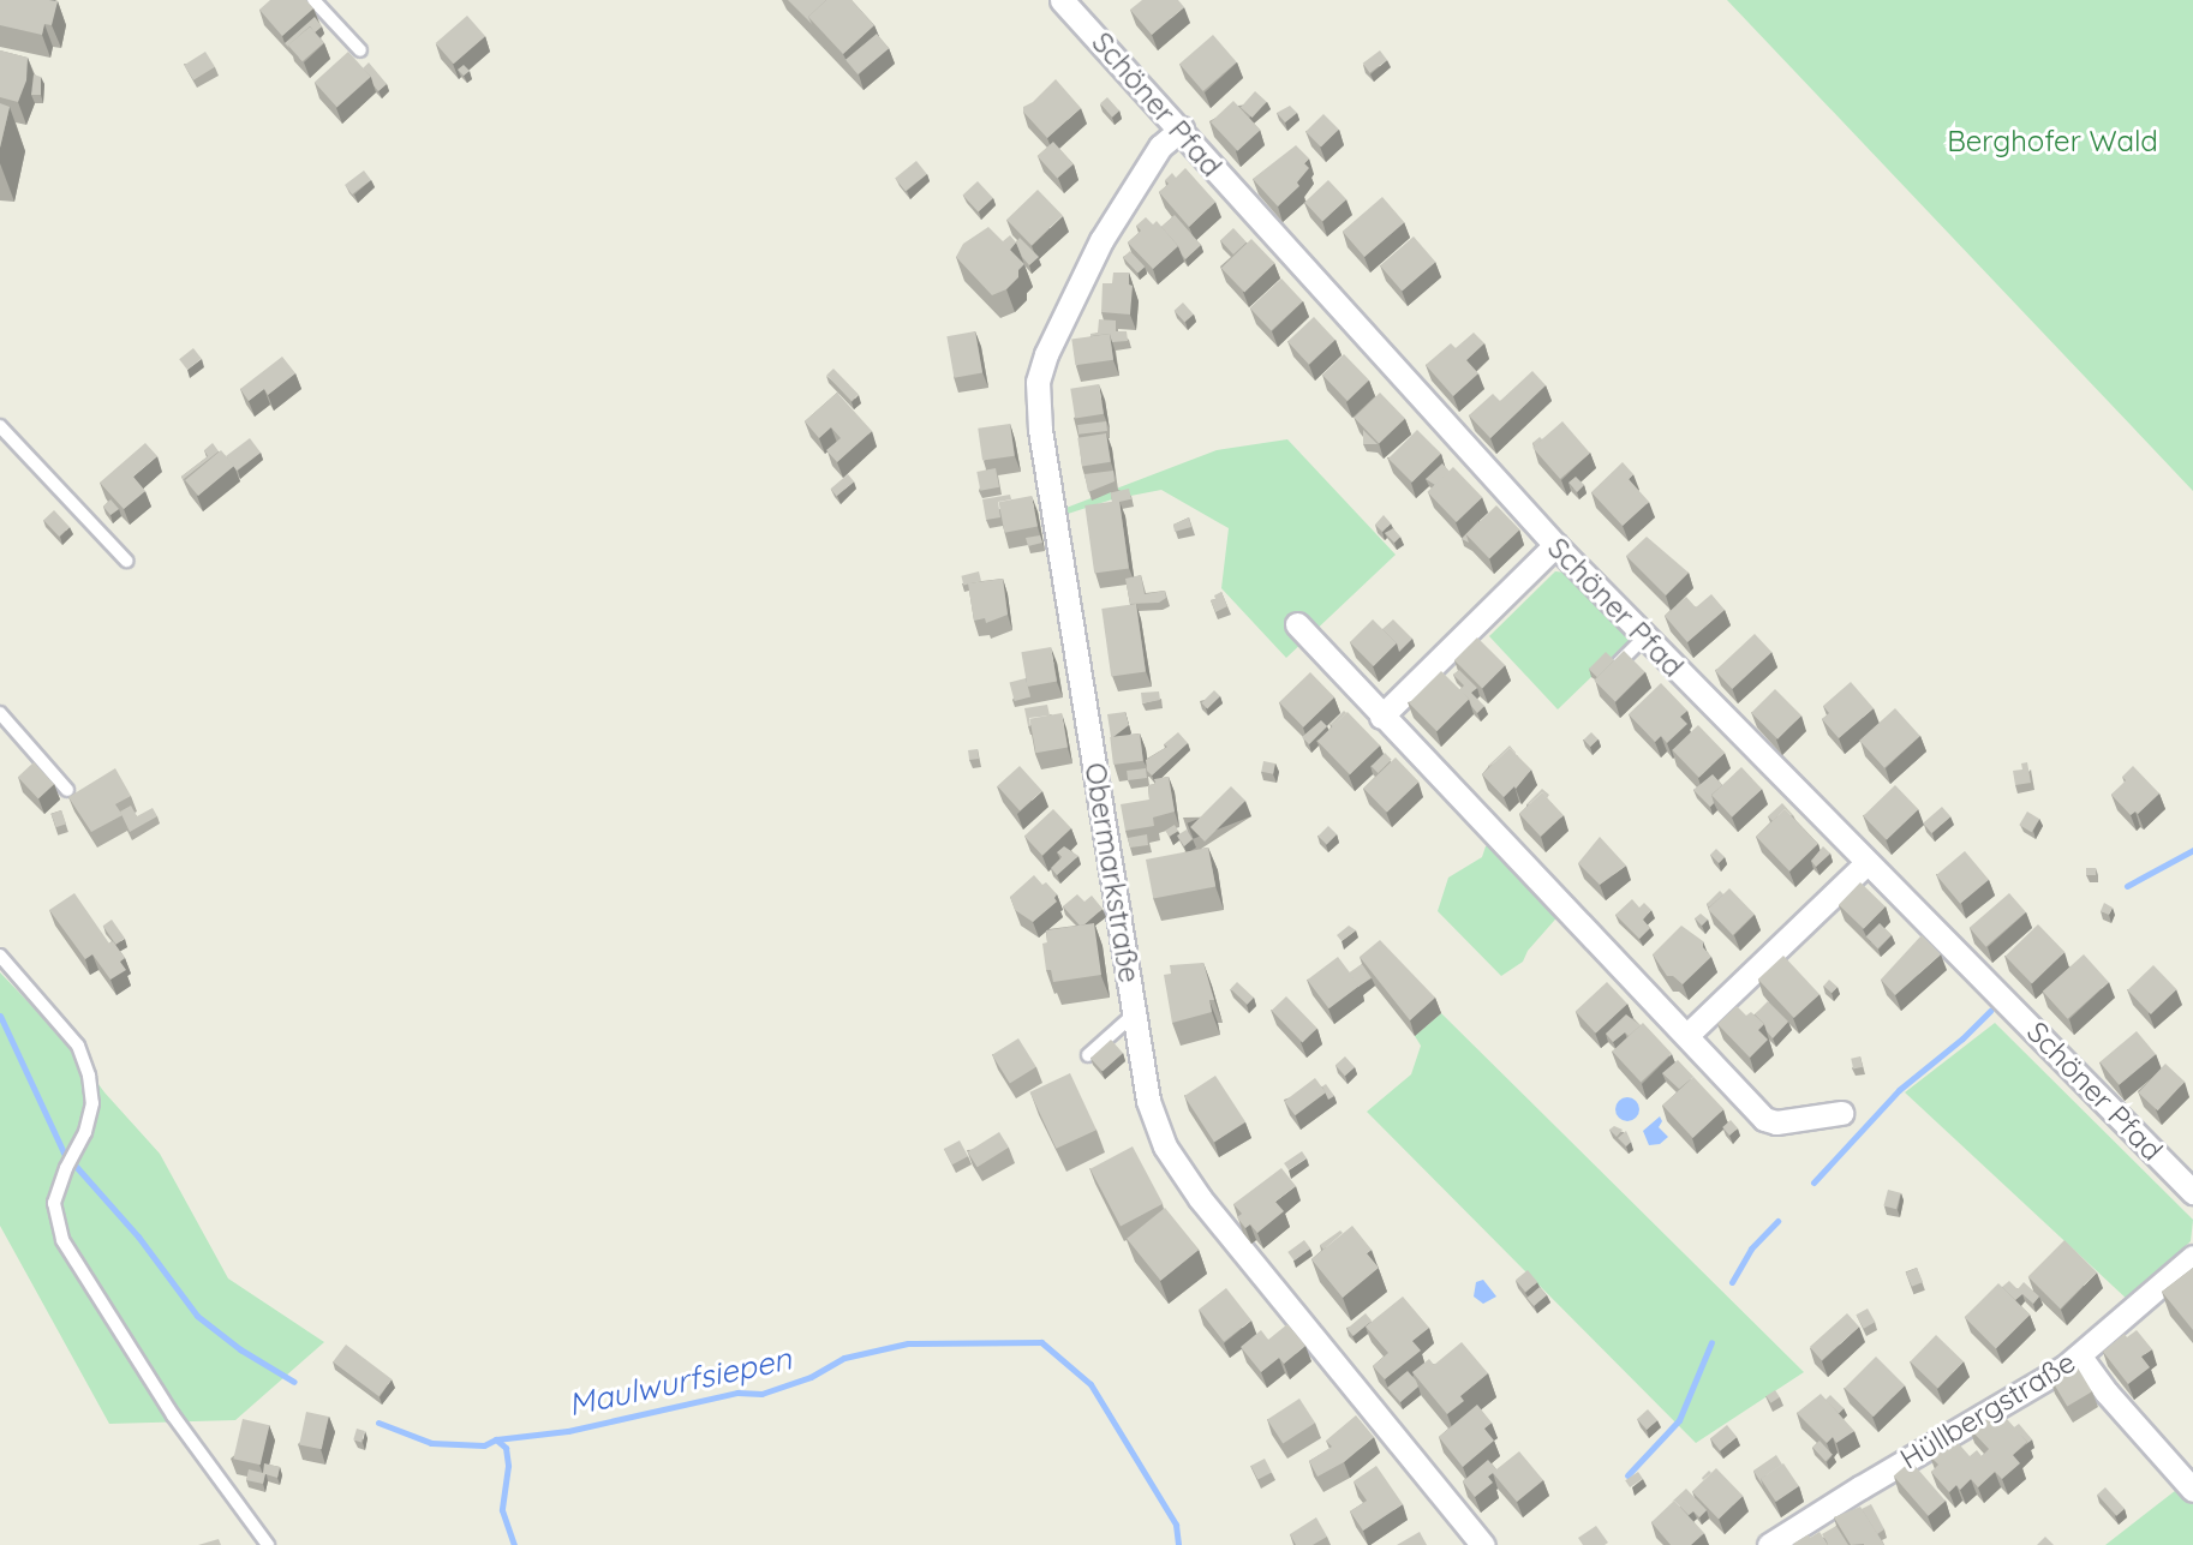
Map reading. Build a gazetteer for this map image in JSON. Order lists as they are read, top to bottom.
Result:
{
  "streets": {
    "street": ["Schöner Pfad", "Obermarkstraße", "Hüllbergstraße"]
  },
  "crossings": [
    ["Schöner Pfad", "Obermarkstraße"]
  ],
  "water": ["Maulwurfsiepen"],
  "parks": ["Berghofer Wald"]
}
